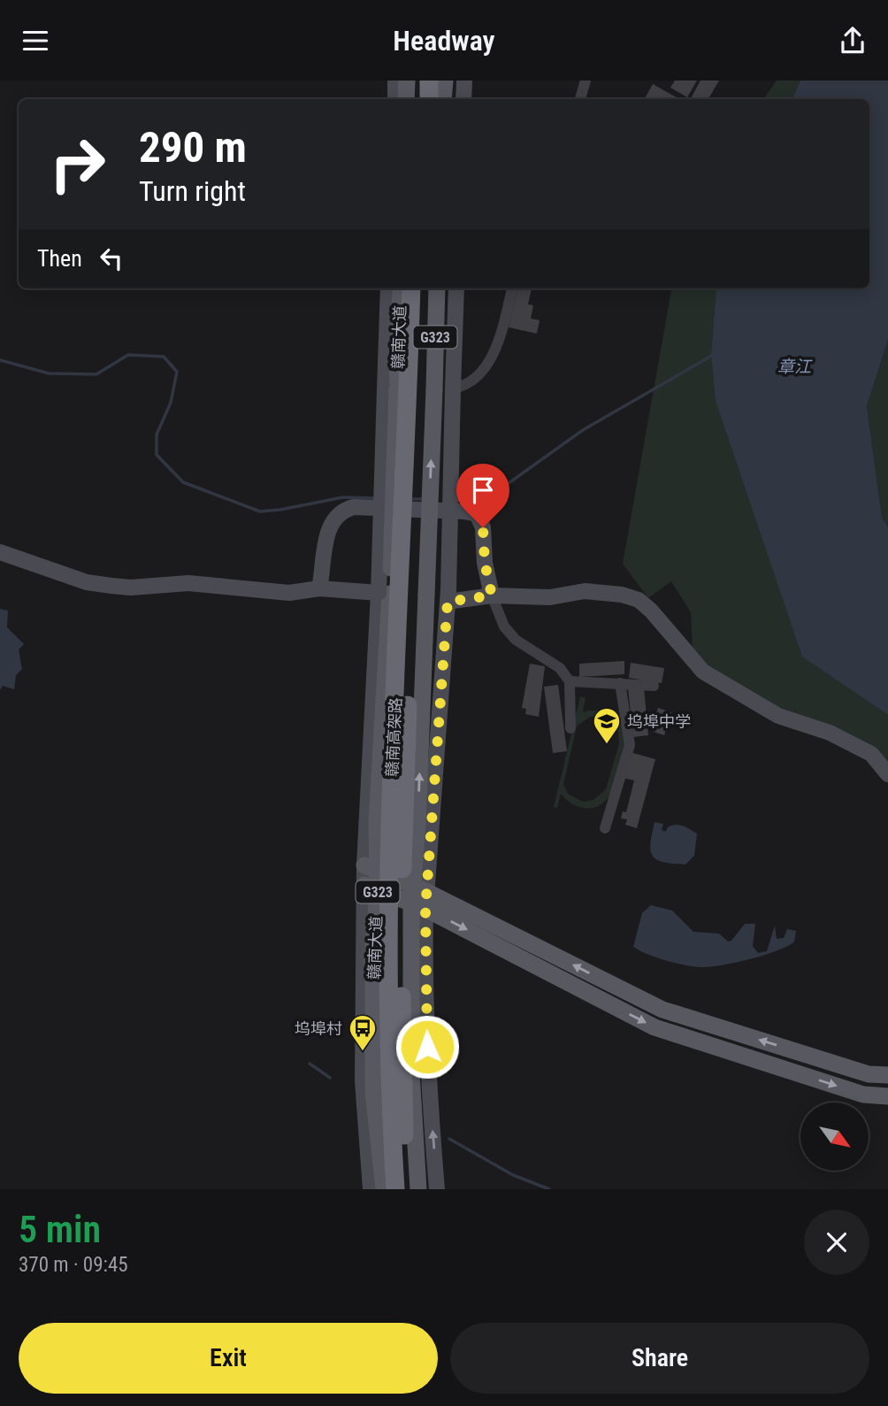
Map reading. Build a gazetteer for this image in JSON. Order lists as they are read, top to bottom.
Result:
{
  "streets": {
    "highway": ["赣南高架路"],
    "main road": ["赣南大道", "G323"]
  },
  "water": ["章江"],
  "places": {
    "school or university": ["坞埠中学"],
    "bus stop": ["坞埠村"]
  },
  "north": "bottom right",
  "page": {
    "header": "Headway",
    "turn": ["290 m", "Turn right"],
    "then": "Then",
    "heading": ["5 min", "370 m · 09:45"],
    "buttons": ["Exit", "Share"]
  }
}
